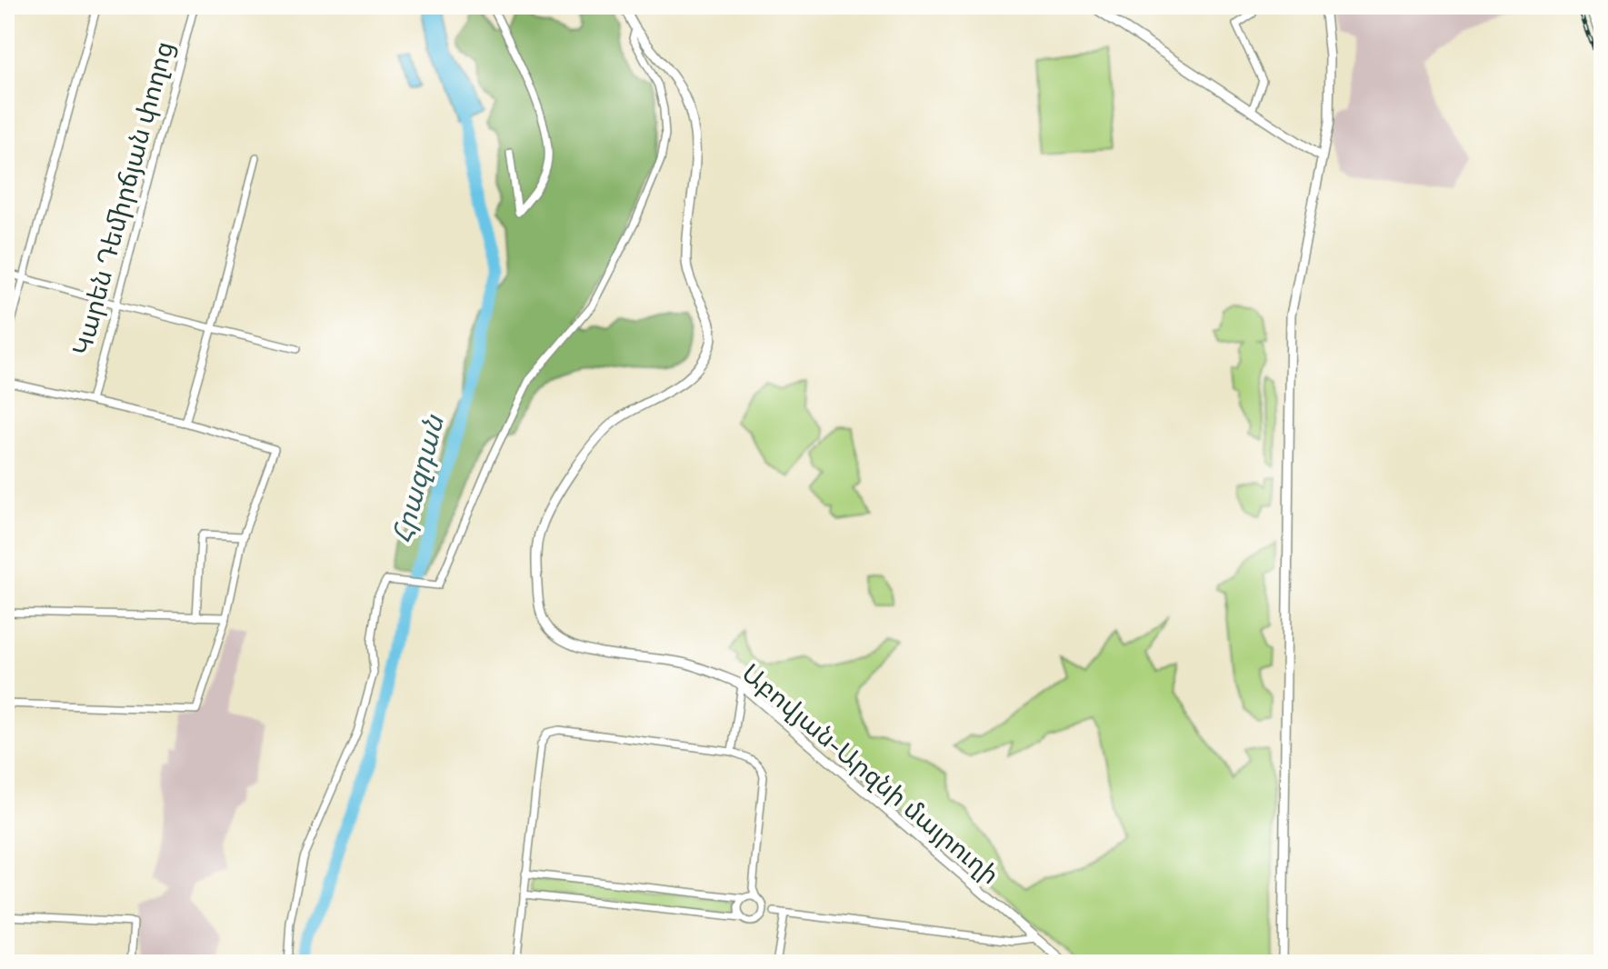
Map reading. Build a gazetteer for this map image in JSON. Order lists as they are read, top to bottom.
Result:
{
  "streets": {
    "main road": ["Աբովյան-Արզնի մայրուղի"],
    "street": ["Կարեն Դեմիրճյան փողոց"]
  },
  "water": ["Հրազդան"]
}
